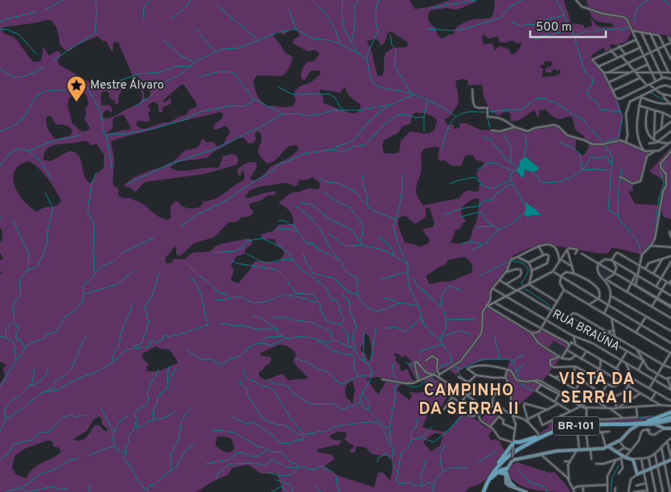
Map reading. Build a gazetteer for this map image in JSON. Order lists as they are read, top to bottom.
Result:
{
  "streets": {
    "main road": ["BR-101"],
    "street": ["RUA BRAÚNA"]
  },
  "districts": ["VISTA DA SERRA II", "CAMPINHO DA SERRA II"],
  "places": {
    "place": ["Mestre Álvaro"]
  },
  "scale_bar": "500 m"
}
